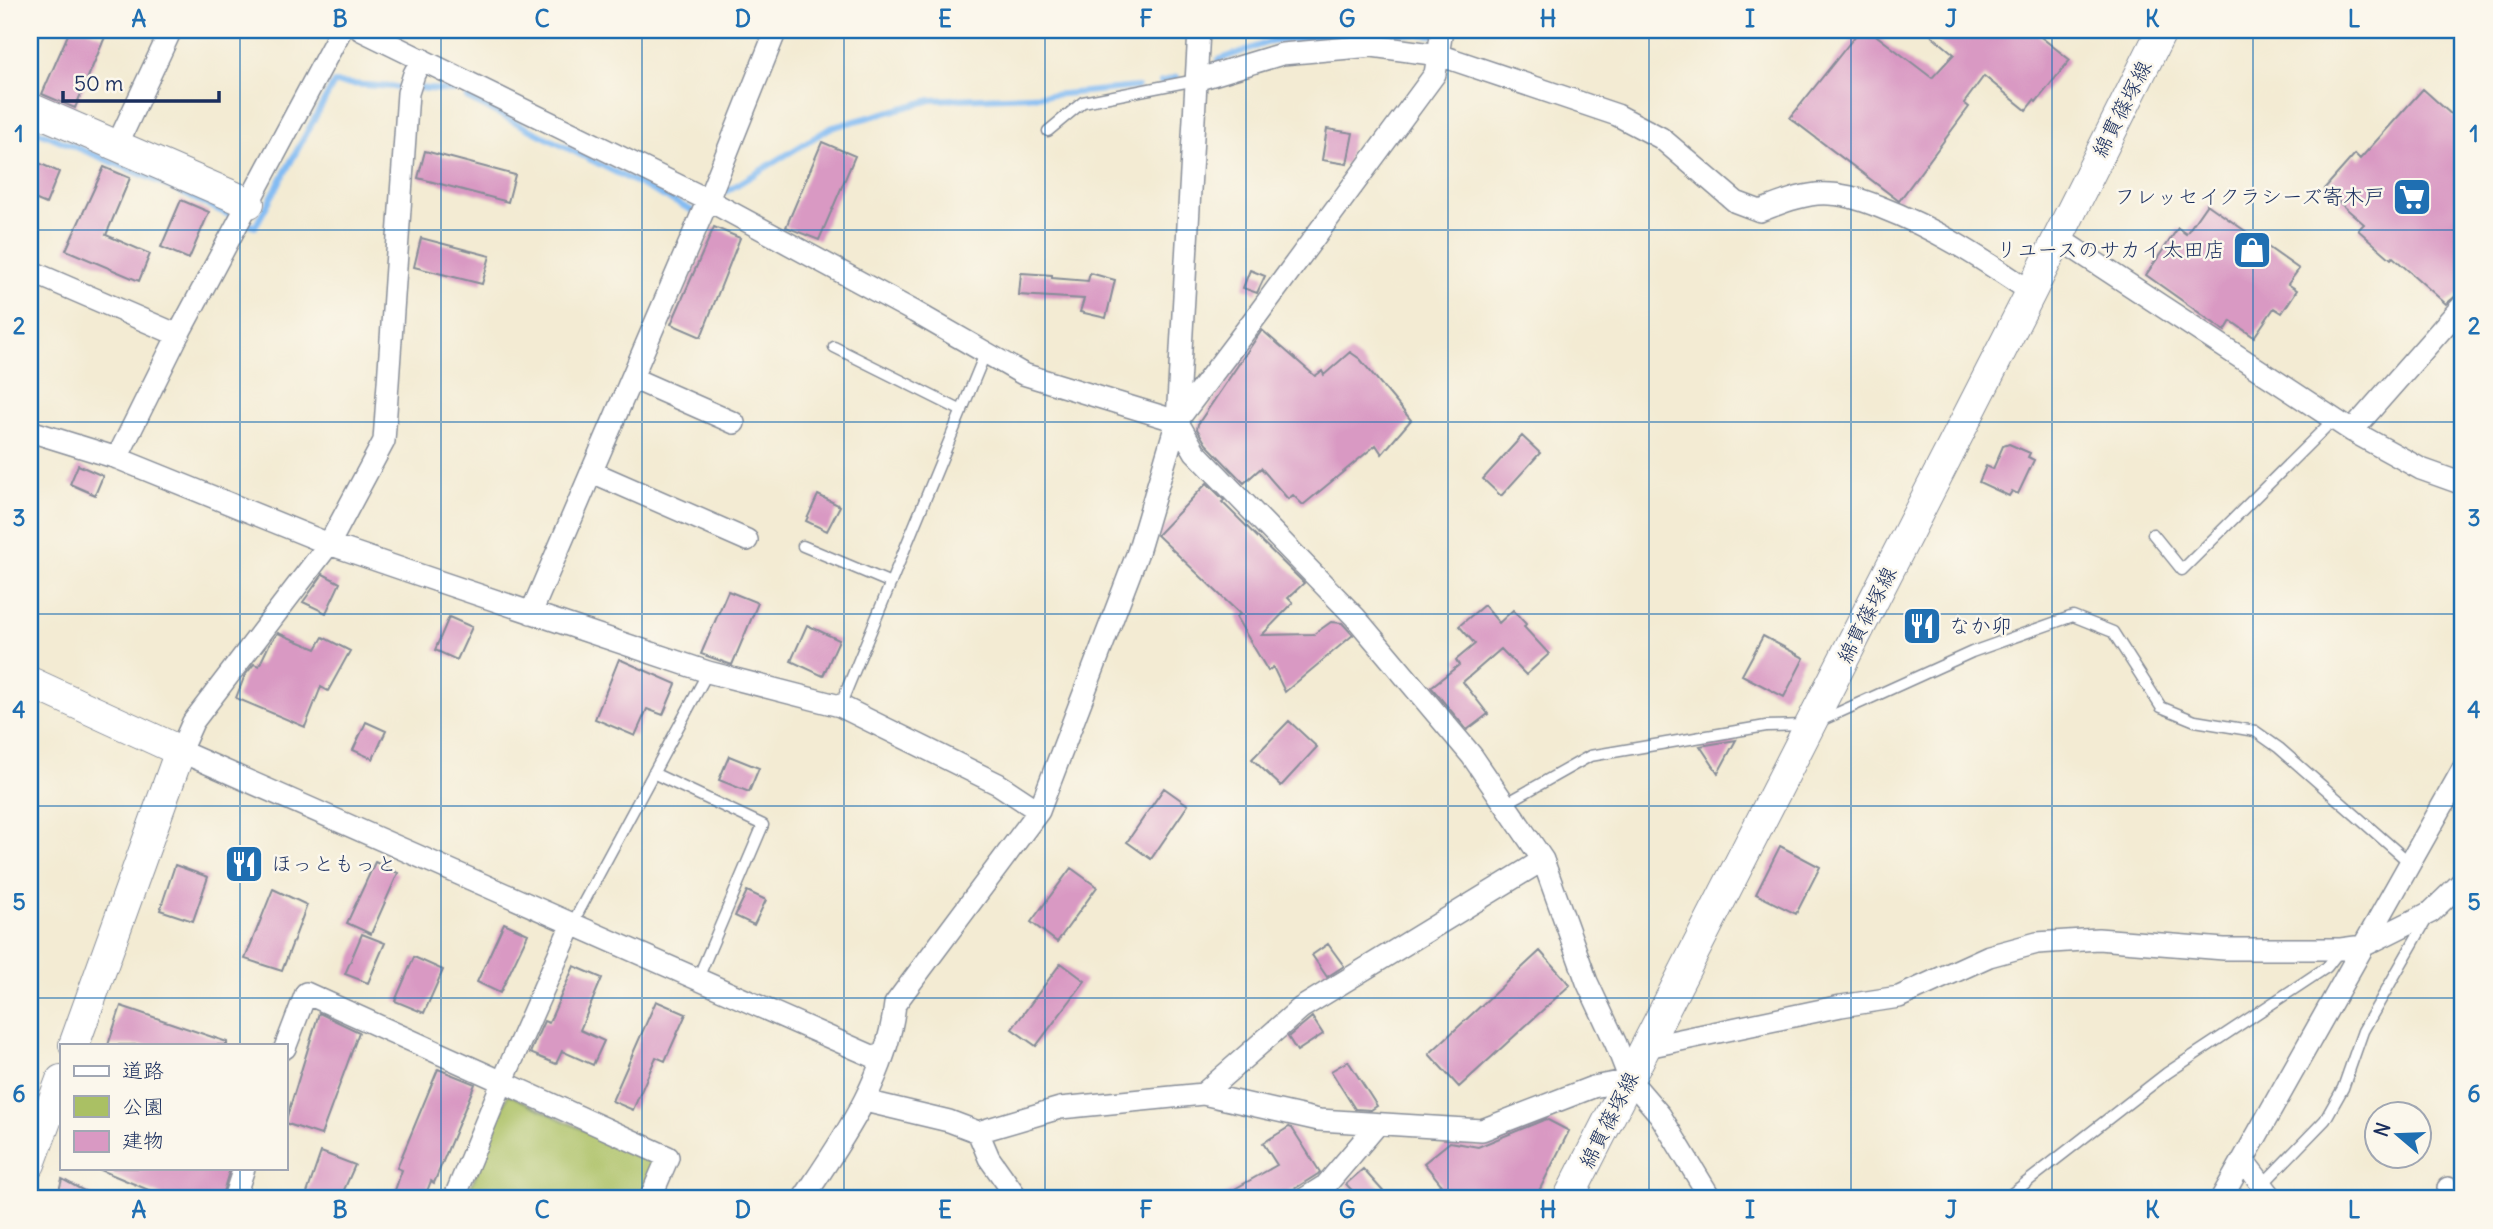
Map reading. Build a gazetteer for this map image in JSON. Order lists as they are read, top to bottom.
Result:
{
  "streets": {
    "main road": ["綿貫篠塚線"]
  },
  "places": {
    "supermarket": ["フレッセイクラシーズ寄木戸"],
    "shop": ["リユースのサカイ太田店"],
    "restaurant": ["なか卯", "ほっともっと"]
  },
  "legend": ["道路", "公園", "建物"],
  "scale_bar": "50 m",
  "north": "left",
  "grid": {
    "columns": [
      "A",
      "B",
      "C",
      "D",
      "E",
      "F",
      "G",
      "H",
      "I",
      "J",
      "K",
      "L"
    ],
    "rows": [
      "1",
      "2",
      "3",
      "4",
      "5",
      "6"
    ]
  }
}
